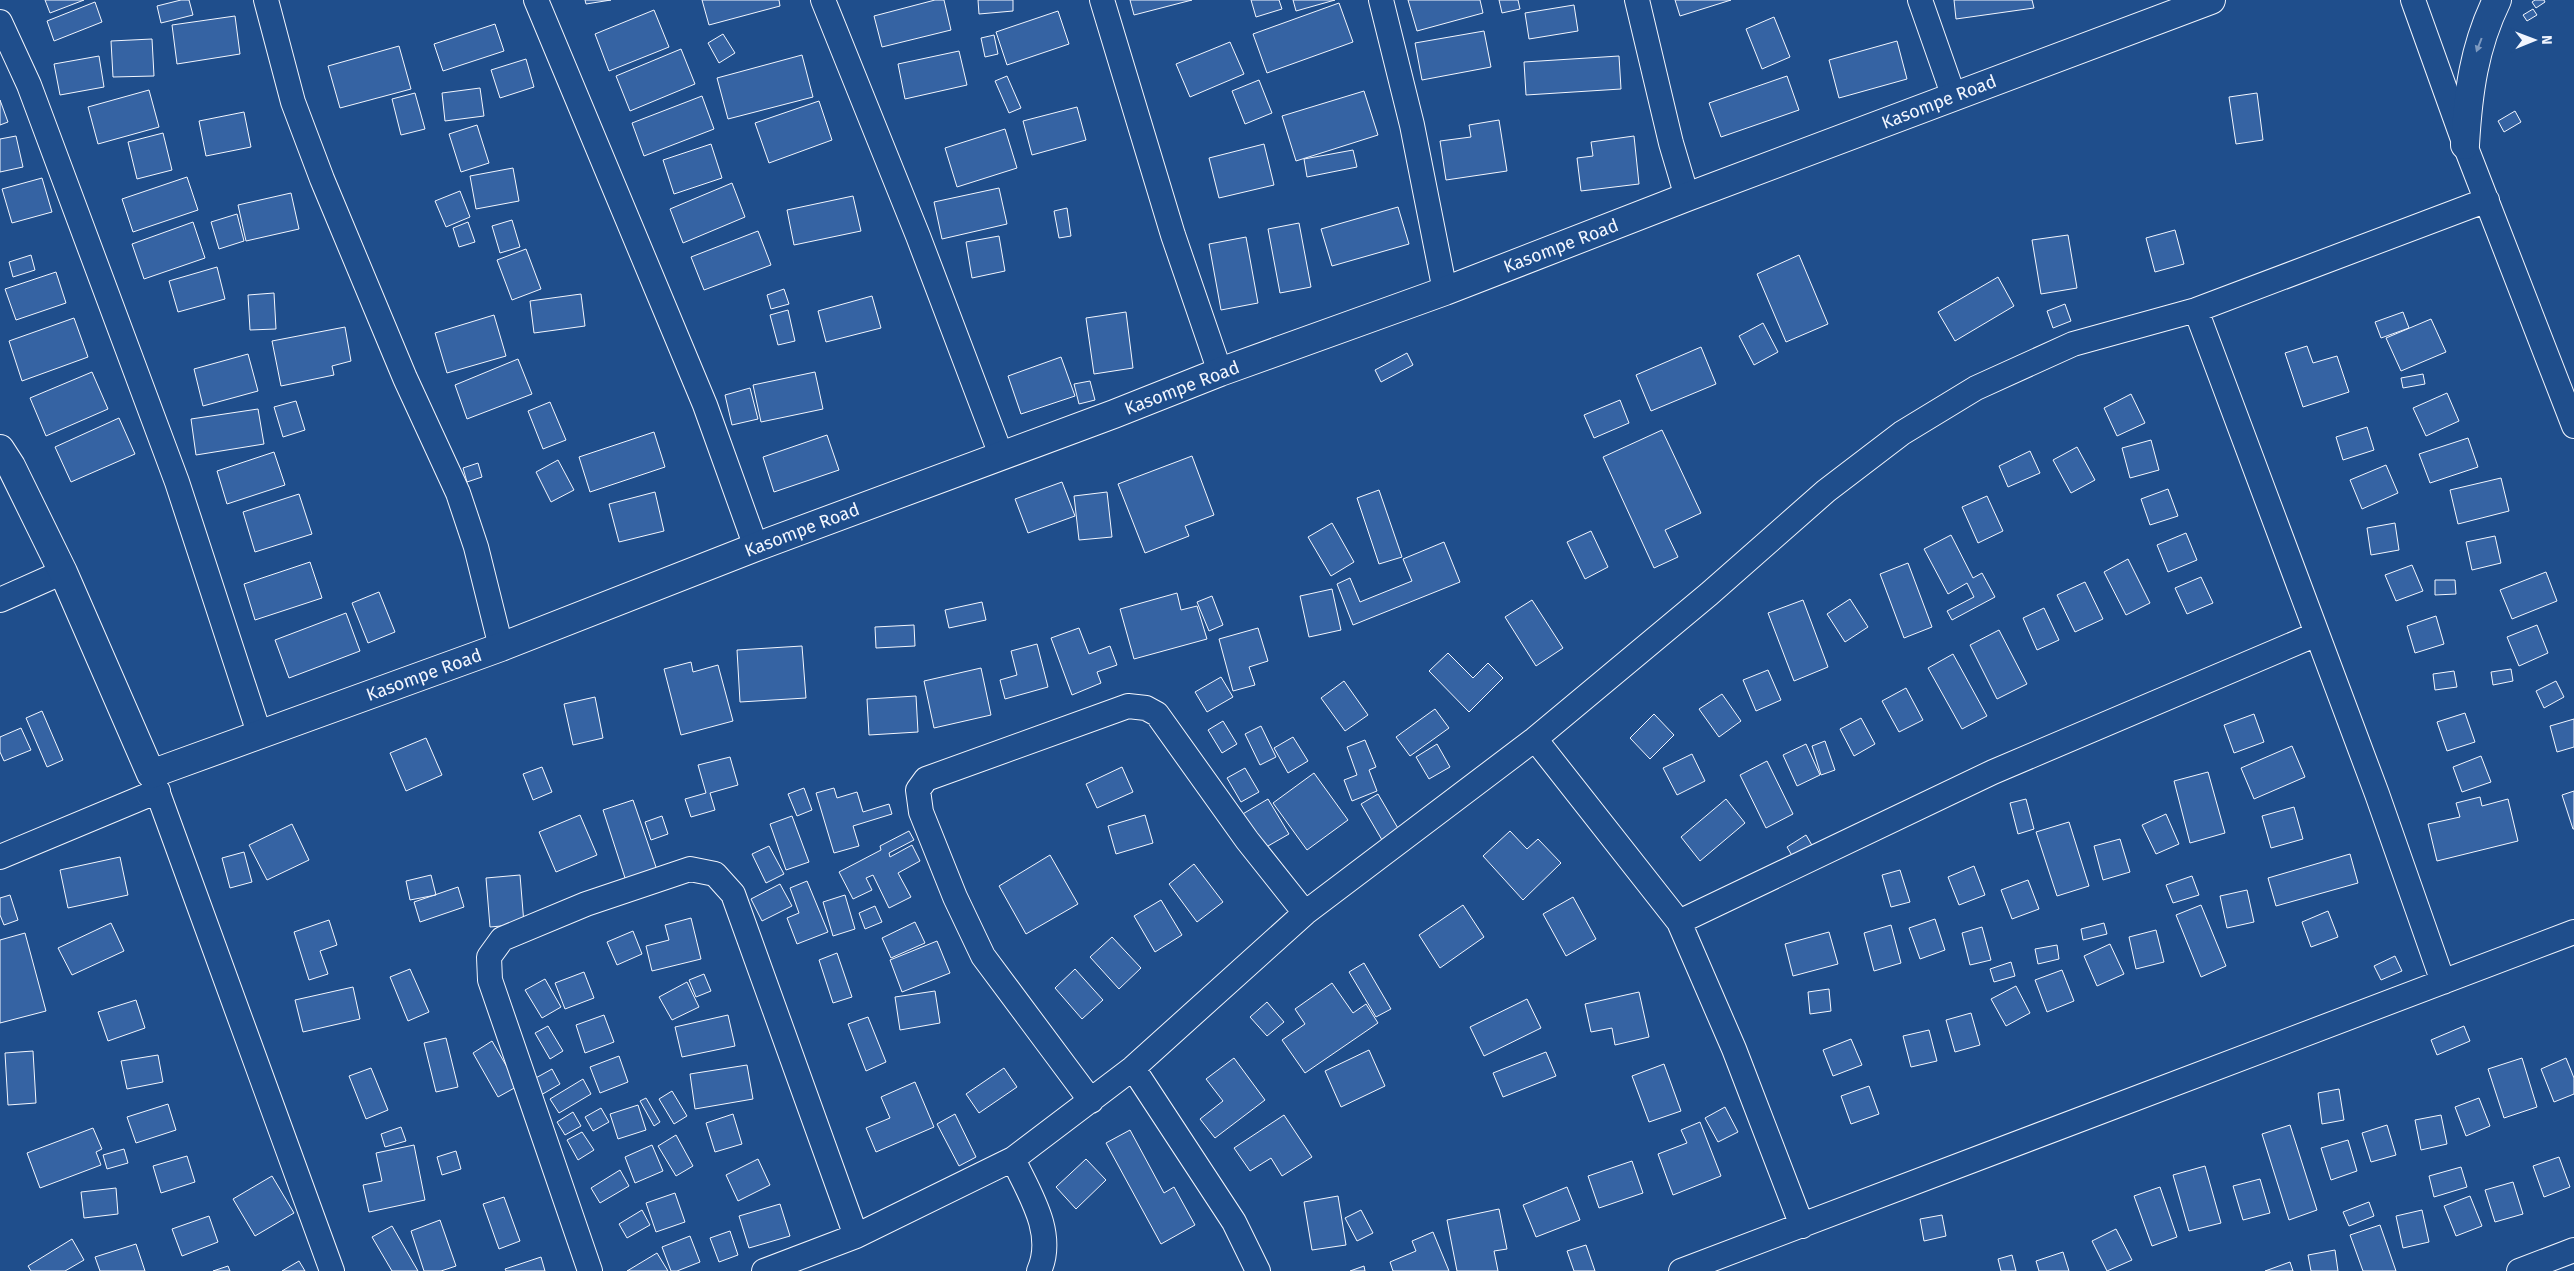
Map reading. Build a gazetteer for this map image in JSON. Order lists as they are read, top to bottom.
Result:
{
  "streets": {
    "street": ["Kasompe Road"]
  },
  "north": "right"
}
